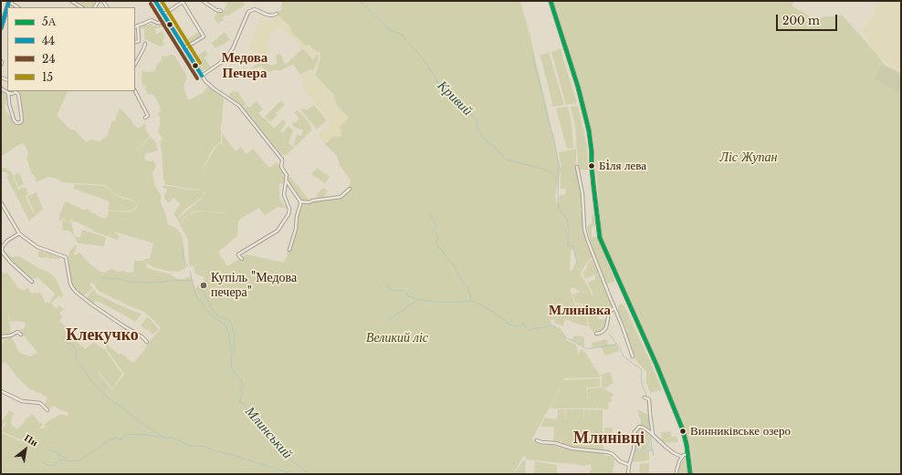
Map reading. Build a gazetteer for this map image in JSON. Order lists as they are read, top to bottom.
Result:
{
  "districts": [
    "Медова Печера",
    "Млинівка",
    "Клекучко",
    "Млинівці"
  ],
  "water": ["Кривий", "Млинський"],
  "parks": ["Ліс Жупан", "Великий ліс"],
  "places": ["Бiля лева", "Купіль \"Медова печера\"", "Винниківське озеро"],
  "lines": [
    "transit line 5А",
    "transit line 44",
    "transit line 15",
    "transit line 24"
  ],
  "legend": [
    "5А",
    "44",
    "24",
    "15"
  ],
  "scale_bar": "200 m",
  "north": "top right"
}
